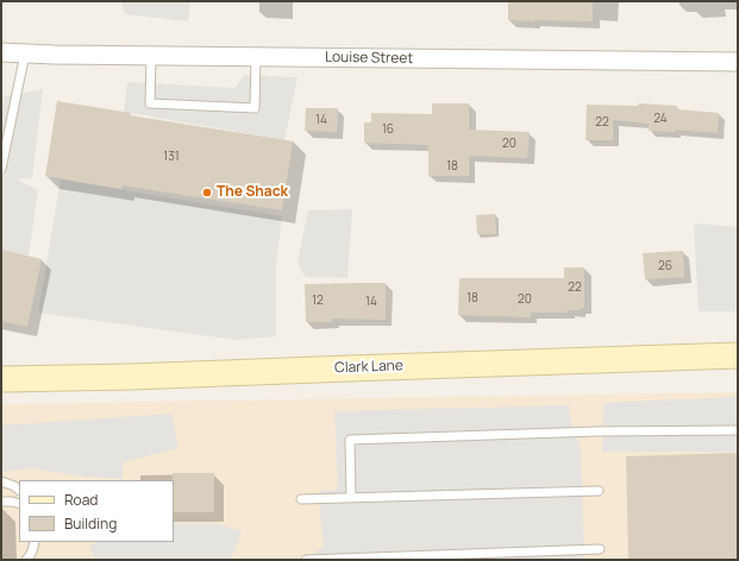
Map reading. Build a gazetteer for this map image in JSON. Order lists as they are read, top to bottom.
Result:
{
  "streets": {
    "main road": ["Clark Lane"],
    "street": ["Louise Street"]
  },
  "places": ["The Shack"],
  "house_numbers": [
    "24",
    "14",
    "22",
    "16",
    "20",
    "131",
    "18",
    "26",
    "22",
    "18",
    "20",
    "12",
    "14"
  ],
  "legend": ["Road", "Building"]
}
